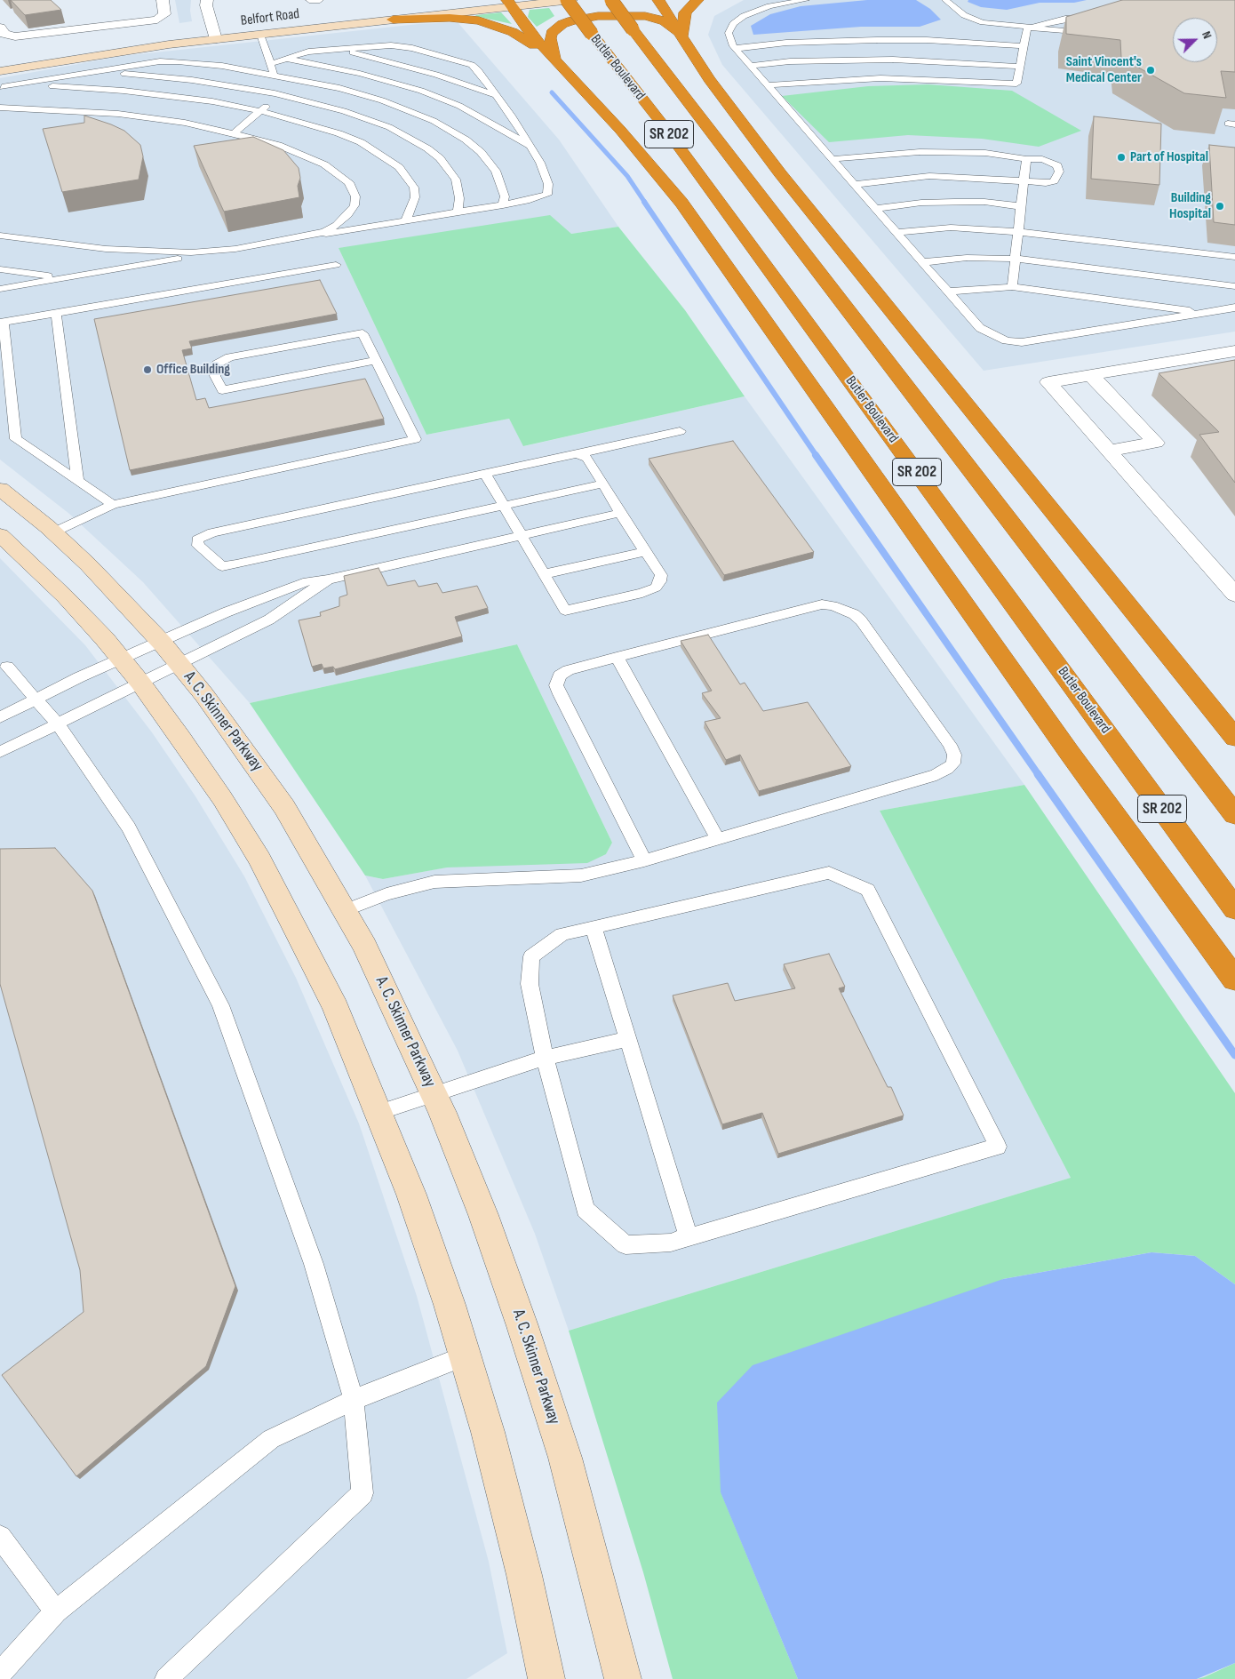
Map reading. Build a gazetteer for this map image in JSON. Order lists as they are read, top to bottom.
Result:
{
  "streets": {
    "highway": ["Butler Boulevard", "SR 202"],
    "main road": ["Belfort Road", "A. C. Skinner Parkway"]
  },
  "places": [
    "Saint Vincent's Medical Center",
    "Part of Hospital",
    "Building Hospital",
    "Office Building"
  ],
  "north": "top right"
}
